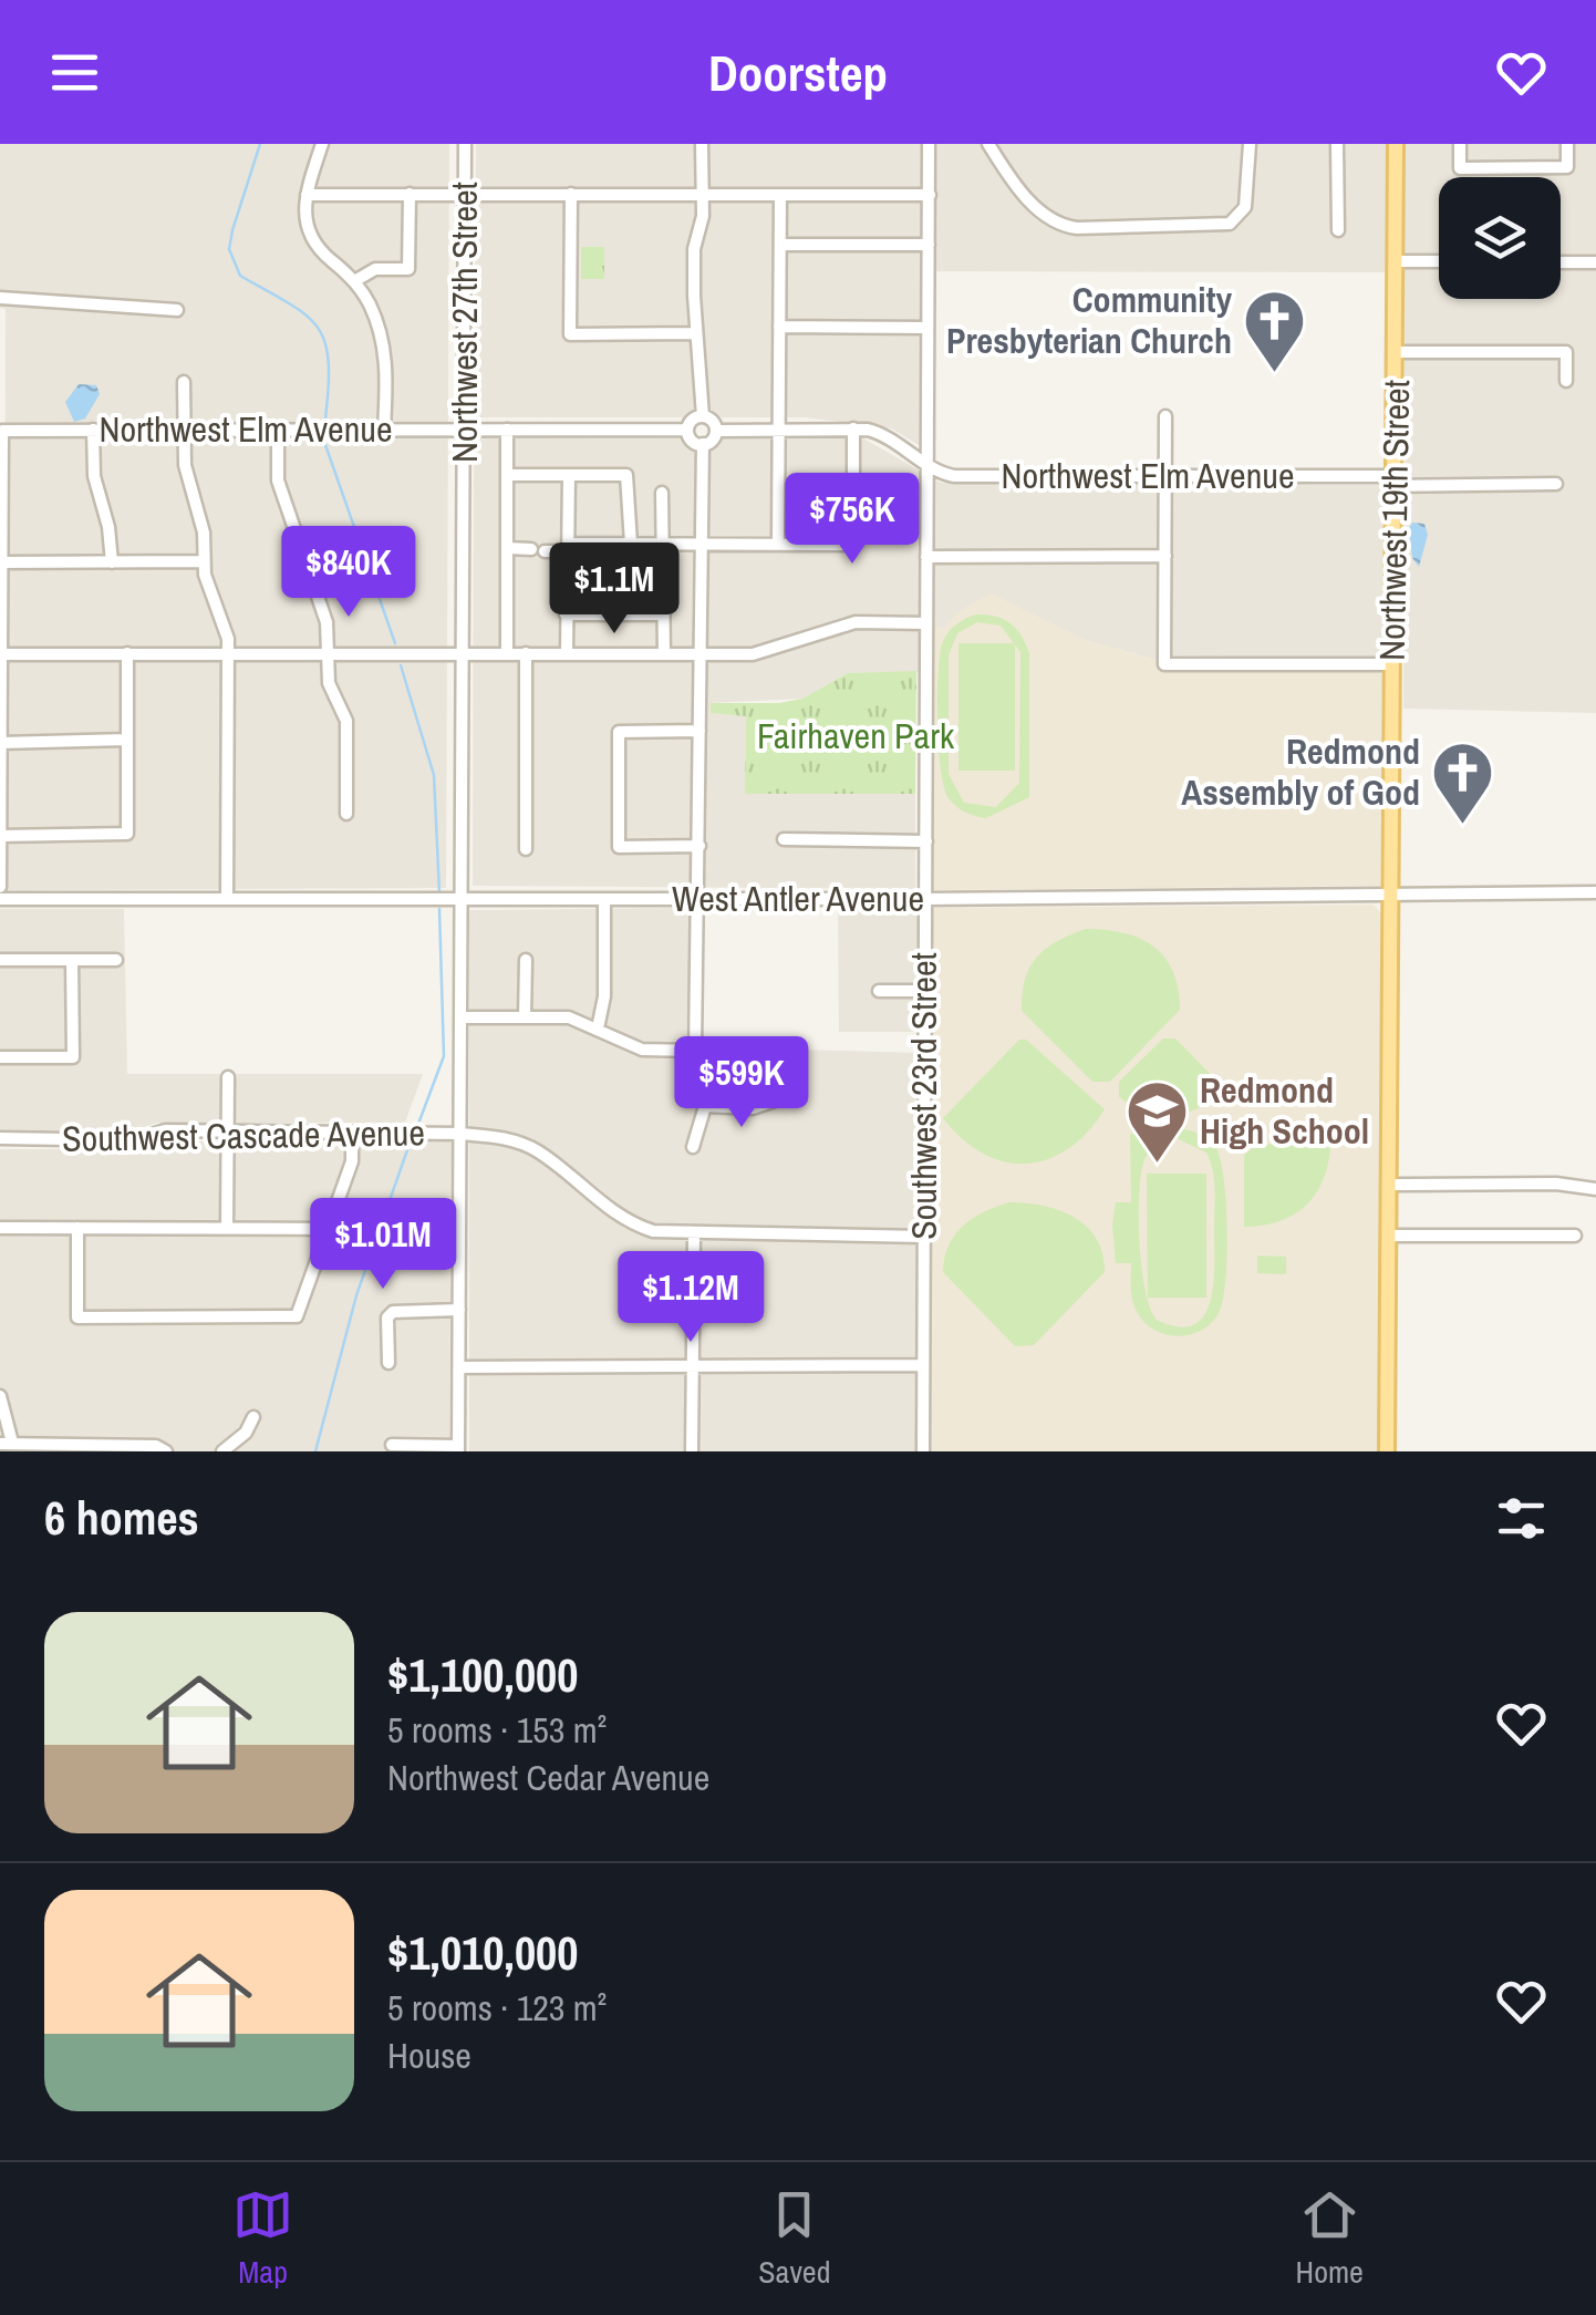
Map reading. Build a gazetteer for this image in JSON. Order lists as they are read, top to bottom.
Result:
{
  "streets": {
    "main road": ["Northwest 19th Street"],
    "street": [
      "Northwest 27th Street",
      "Northwest Elm Avenue",
      "West Antler Avenue",
      "Southwest 23rd Street",
      "Southwest Cascade Avenue"
    ]
  },
  "crossings": [
    ["Northwest 27th Street", "Northwest Elm Avenue"],
    ["Northwest 27th Street", "West Antler Avenue"],
    ["Northwest 27th Street", "Southwest Cascade Avenue"],
    ["Northwest Elm Avenue", "Northwest 19th Street"],
    ["Northwest Elm Avenue", "Southwest 23rd Street"],
    ["Northwest 19th Street", "West Antler Avenue"],
    ["West Antler Avenue", "Southwest 23rd Street"],
    ["Southwest 23rd Street", "Southwest Cascade Avenue"]
  ],
  "parks": ["Fairhaven Park"],
  "places": {
    "church": ["Community Presbyterian Church", "Redmond Assembly of God"],
    "school or university": ["Redmond High School"]
  },
  "page": {
    "header": "Doorstep",
    "price": [
      "$756K",
      "$840K",
      "$1.1M",
      "$599K",
      "$1.01M",
      "$1.12M"
    ],
    "heading": "6 homes",
    "list": [
      {
        "name": "$1,100,000",
        "note": "5 rooms · 153 m² · Northwest Cedar Avenue"
      },
      {
        "name": "$1,010,000",
        "note": "5 rooms · 123 m² · House"
      }
    ],
    "tabs": ["Map", "Saved", "Home"]
  }
}
